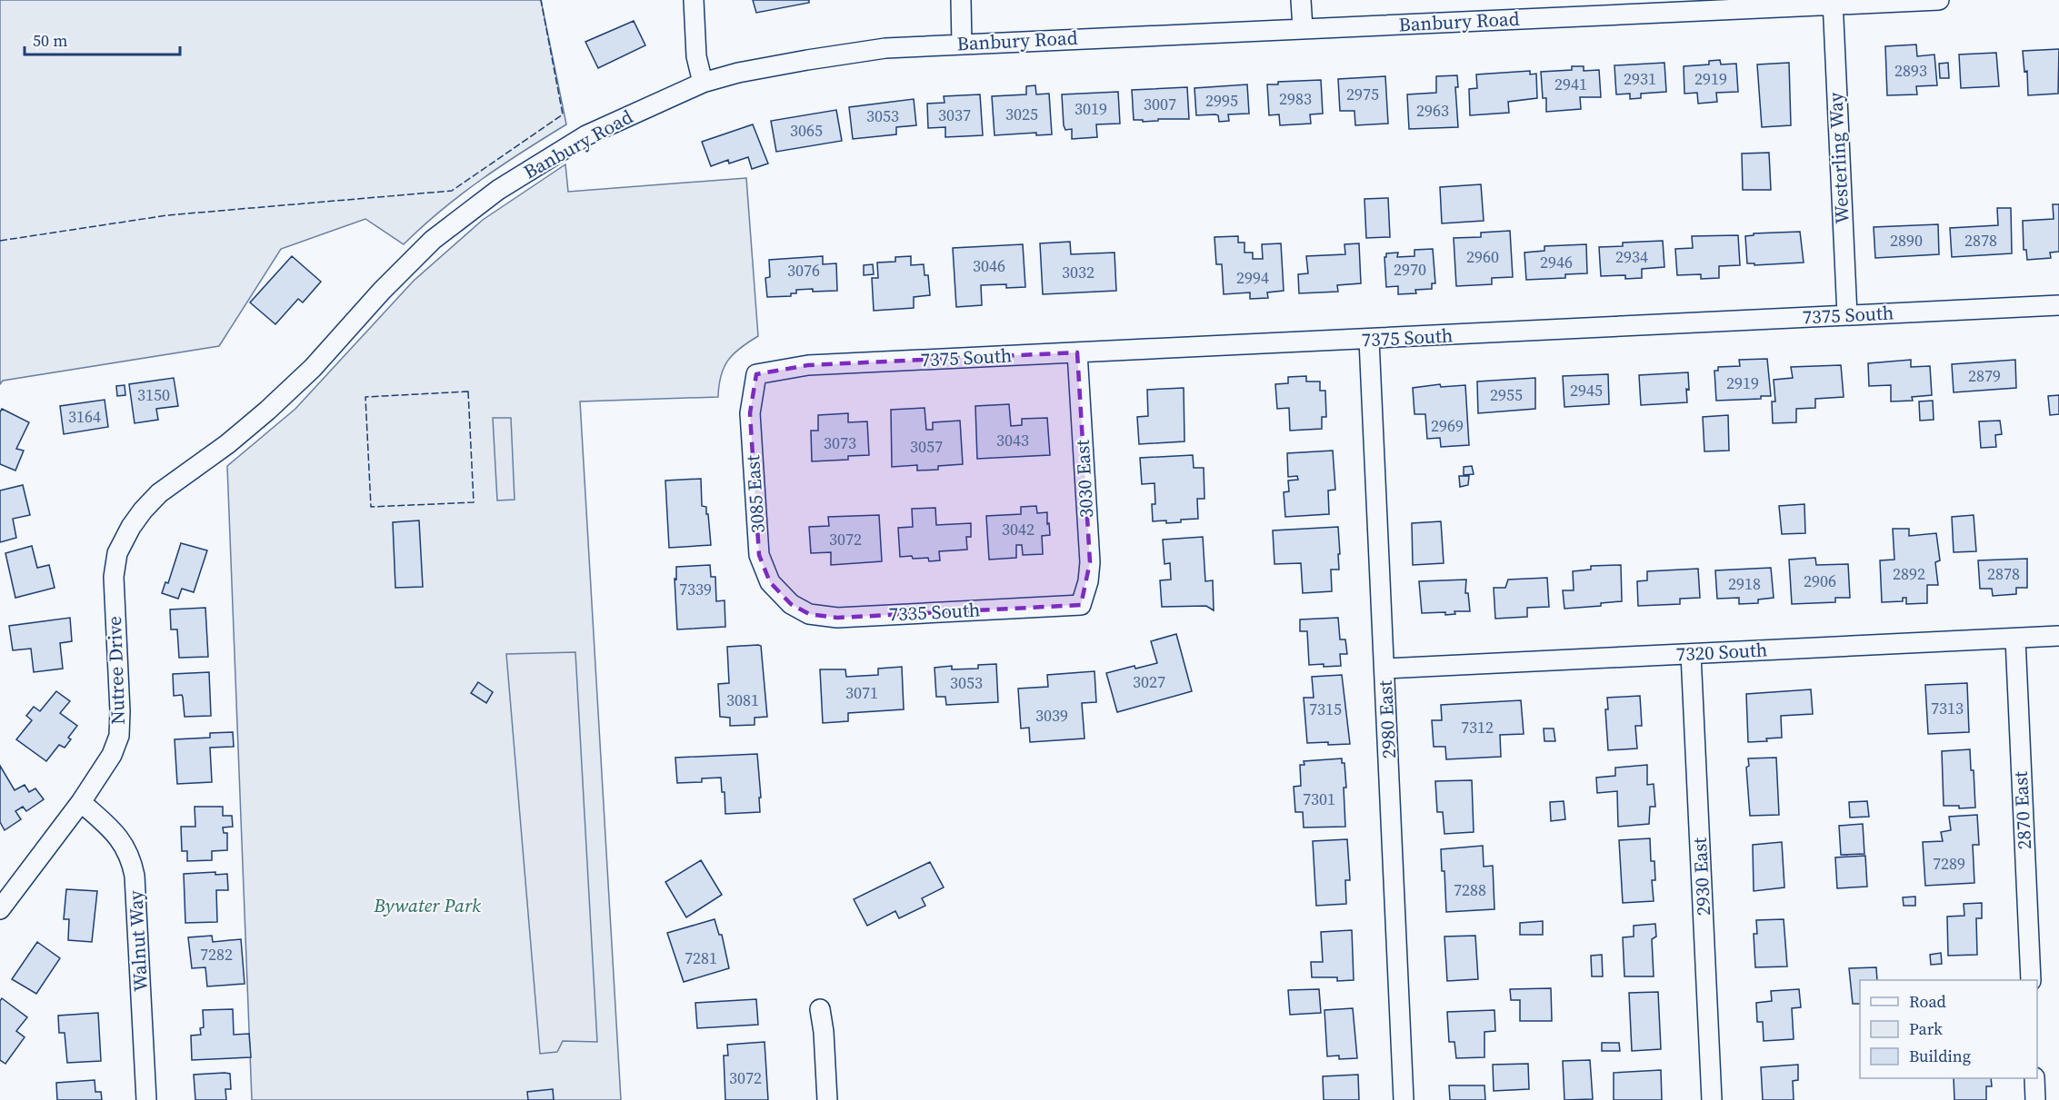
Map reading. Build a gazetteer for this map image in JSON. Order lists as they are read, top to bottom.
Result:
{
  "streets": {
    "street": [
      "Banbury Road",
      "Westerling Way",
      "7375 South",
      "3030 East",
      "3085 East",
      "7335 South",
      "7320 South",
      "Nutree Drive",
      "2980 East",
      "2870 East",
      "2930 East",
      "Walnut Way"
    ]
  },
  "crossings": [
    ["Banbury Road", "Westerling Way"],
    ["Banbury Road", "Nutree Drive"],
    ["Westerling Way", "7375 South"],
    ["7375 South", "3030 East"],
    ["7375 South", "3085 East"],
    ["7375 South", "2980 East"],
    ["3030 East", "7335 South"],
    ["3085 East", "7335 South"],
    ["7320 South", "2980 East"],
    ["7320 South", "2870 East"],
    ["7320 South", "2930 East"],
    ["Nutree Drive", "Walnut Way"]
  ],
  "parks": ["Bywater Park"],
  "house_numbers": [
    "2893",
    "2931",
    "2919",
    "2941",
    "2975",
    "2983",
    "2995",
    "3007",
    "3019",
    "2963",
    "3025",
    "3037",
    "3053",
    "3065",
    "2890",
    "2878",
    "2960",
    "2934",
    "2946",
    "3046",
    "2970",
    "3076",
    "3032",
    "2994",
    "2879",
    "2919",
    "2945",
    "3150",
    "2955",
    "3164",
    "2969",
    "3043",
    "3073",
    "3057",
    "3042",
    "3072",
    "2892",
    "2878",
    "2906",
    "2918",
    "7339",
    "3027",
    "3053",
    "3071",
    "3081",
    "7313",
    "7315",
    "3039",
    "7312",
    "7301",
    "7289",
    "7288",
    "7282",
    "7281",
    "3072"
  ],
  "legend": ["Road", "Park", "Building"],
  "scale_bar": "50 m"
}
